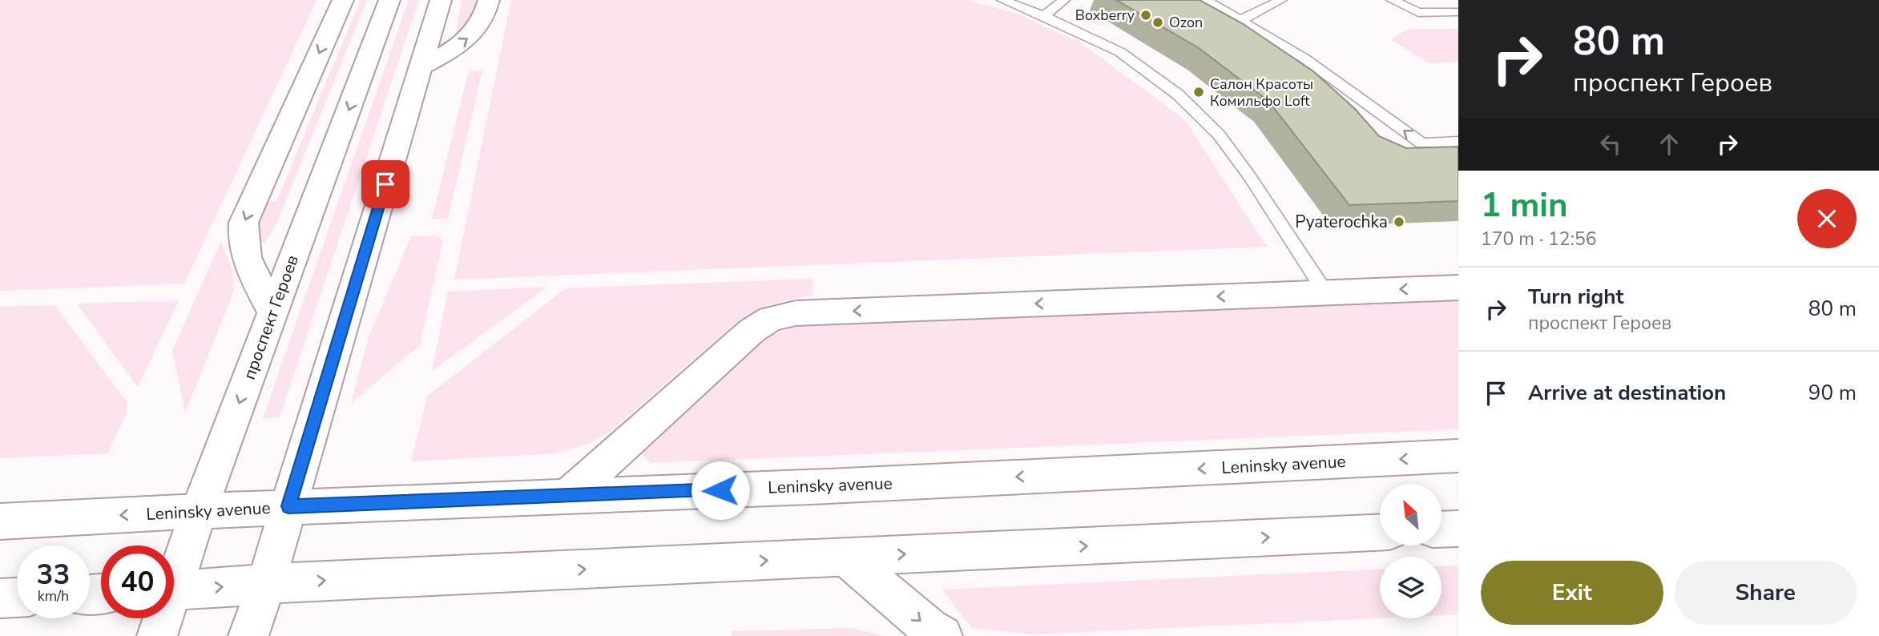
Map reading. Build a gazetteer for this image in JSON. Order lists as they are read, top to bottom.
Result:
{
  "streets": {
    "street": ["проспект Героев", "Leninsky avenue"]
  },
  "crossings": [
    ["проспект Героев", "Leninsky avenue"]
  ],
  "places": [
    "Boxberry",
    "Ozon",
    "Салон Красоты Комильфо Loft",
    "Pyaterochka"
  ],
  "north": "top left",
  "page": {
    "turn": ["80 m", "проспект Героев"],
    "heading": ["1 min", "170 m · 12:56"],
    "list": [
      {
        "name": "Turn right",
        "note": "проспект Героев",
        "value": "80 m"
      },
      {
        "name": "Arrive at destination",
        "value": "90 m"
      }
    ],
    "speed": "33 km/h",
    "limit": "40",
    "buttons": ["Exit", "Share"]
  }
}
